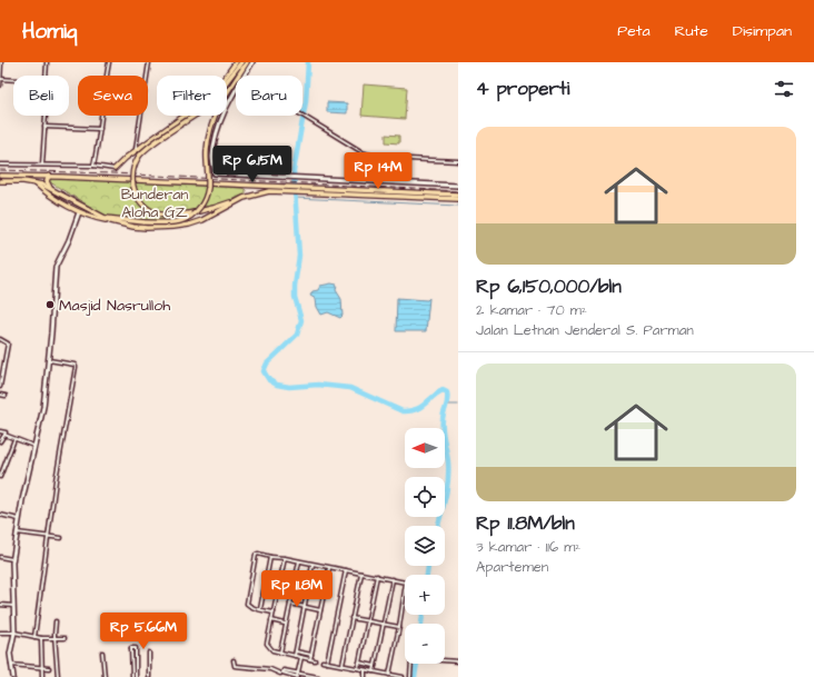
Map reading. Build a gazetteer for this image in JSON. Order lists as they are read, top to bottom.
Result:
{
  "parks": ["Bunderan Aloha GZ"],
  "places": ["Masjid Nasrulloh"],
  "north": "left",
  "page": {
    "header": "Homiq",
    "nav": ["Peta", "Rute", "Disimpan"],
    "heading": "4 properti",
    "chip": [
      "Beli",
      "Sewa",
      "Filter",
      "Baru"
    ],
    "list": [
      {
        "name": "Rp 6,150,000/bln",
        "note": "2 kamar · 70 m² · Jalan Letnan Jenderal S. Parman"
      },
      {
        "name": "Rp 11.8M/bln",
        "note": "3 kamar · 116 m² · Apartemen"
      }
    ],
    "price": [
      "Rp 6.15M",
      "Rp 14M",
      "Rp 11.8M",
      "Rp 5.66M"
    ],
    "map_buttons": ["+", "−"]
  }
}
